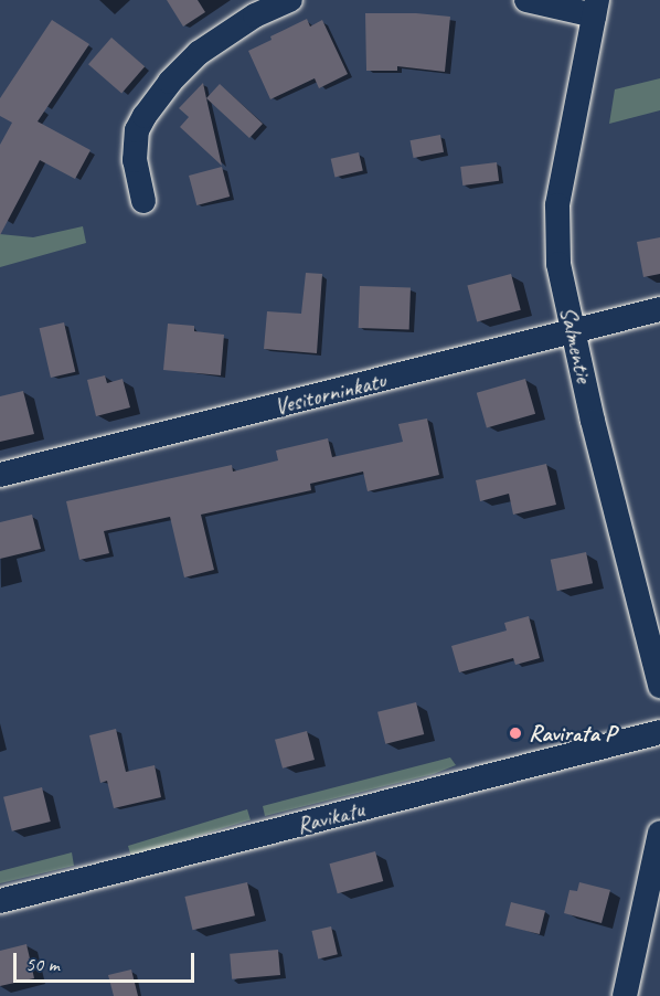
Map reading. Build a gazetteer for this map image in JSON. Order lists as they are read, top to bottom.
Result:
{
  "streets": {
    "street": ["Salmentie", "Vesitorninkatu", "Ravikatu"]
  },
  "crossings": [
    ["Salmentie", "Vesitorninkatu"]
  ],
  "places": ["Ravirata P"],
  "scale_bar": "50 m"
}
